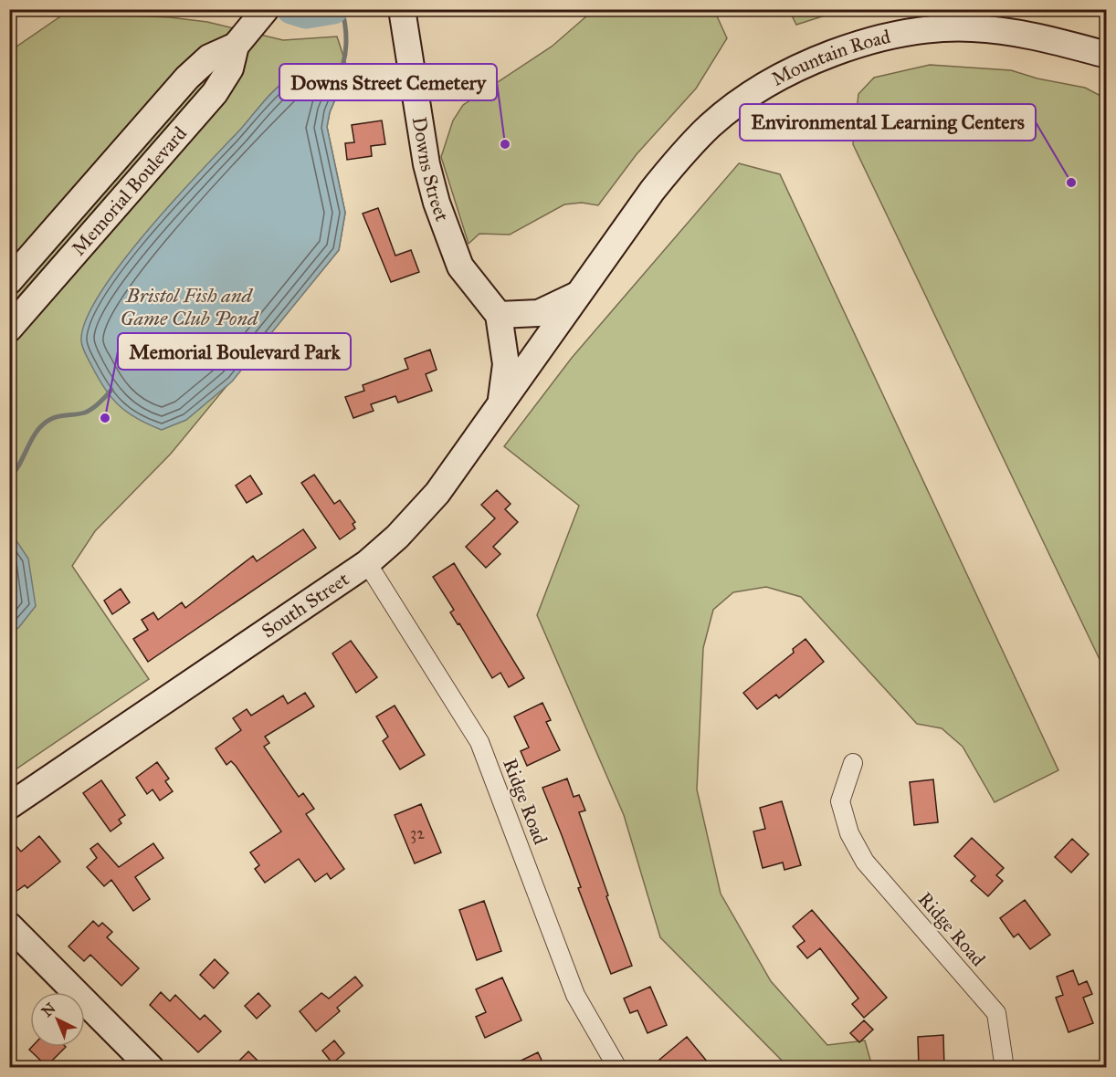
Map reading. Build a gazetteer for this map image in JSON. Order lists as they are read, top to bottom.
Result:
{
  "streets": {
    "main road": [
      "Mountain Road",
      "Downs Street",
      "Memorial Boulevard",
      "South Street"
    ],
    "street": ["Ridge Road"]
  },
  "crossings": [
    ["Mountain Road", "South Street"],
    ["Downs Street", "South Street"],
    ["South Street", "Ridge Road"]
  ],
  "water": ["Bristol Fish and Game Club Pond"],
  "places": ["Downs Street Cemetery", "Environmental Learning Centers", "Memorial Boulevard Park"],
  "house_numbers": ["32"],
  "north": "top left"
}
